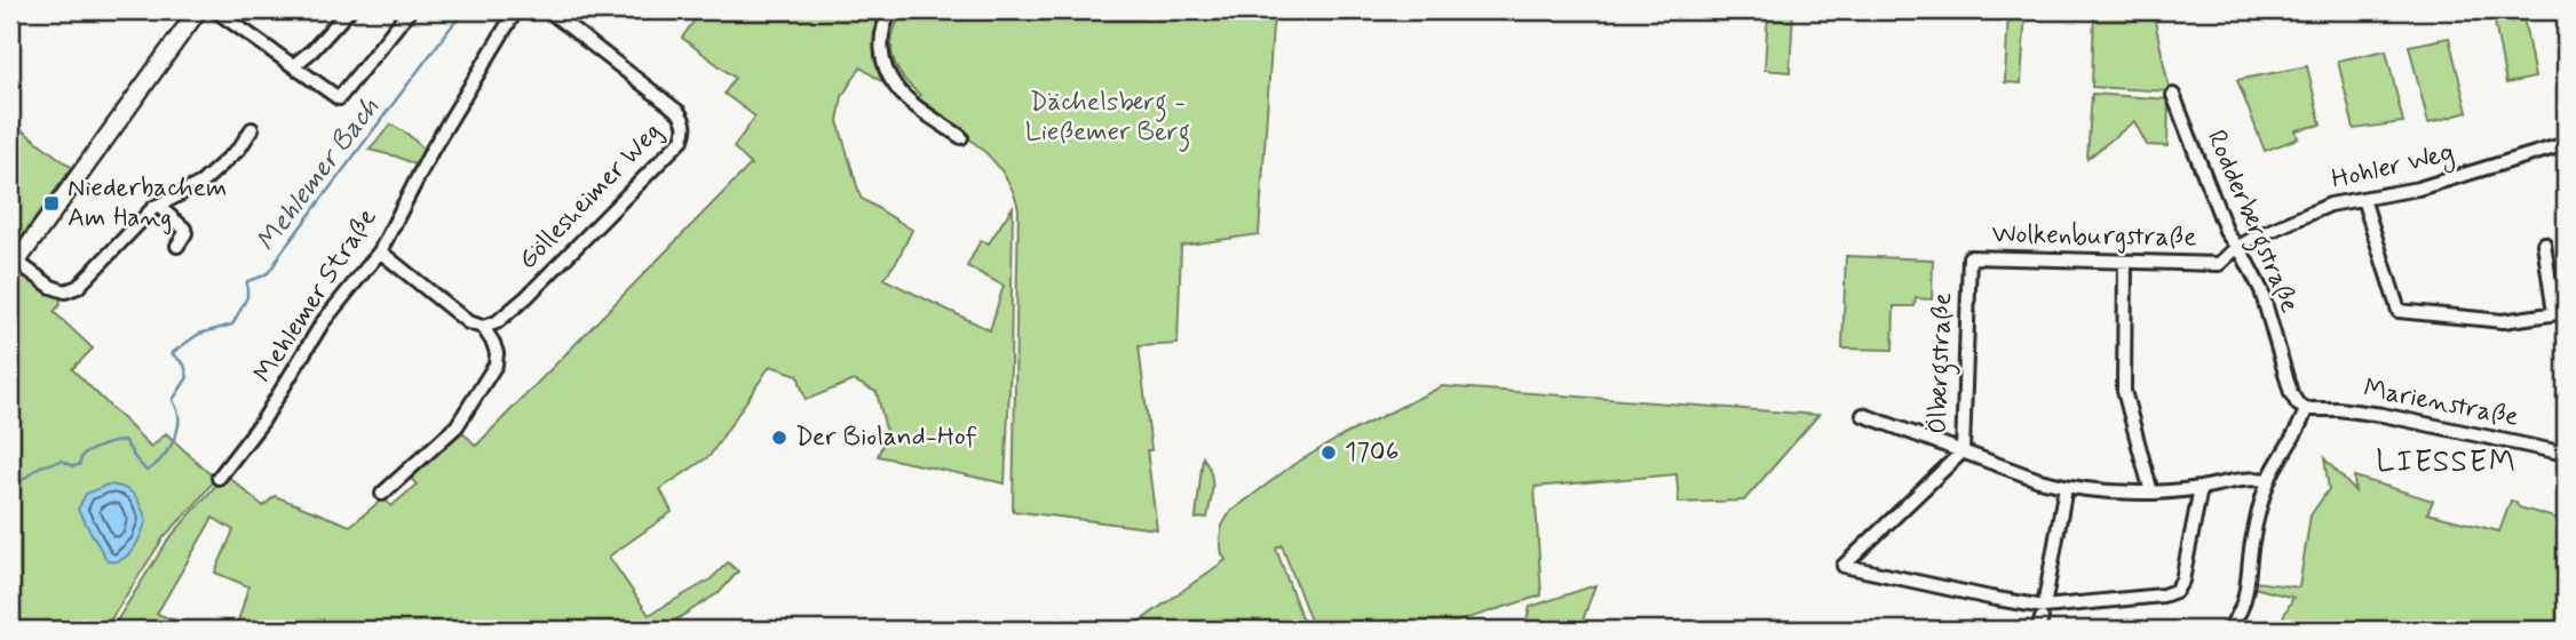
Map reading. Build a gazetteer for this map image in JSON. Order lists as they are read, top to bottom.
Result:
{
  "streets": {
    "street": [
      "Hohler Weg",
      "Göllesheimer Weg",
      "Rodderbergstraße",
      "Wolkenburgstraße",
      "Mehlemer Straße",
      "Ölbergstraße",
      "Marienstraße"
    ]
  },
  "crossings": [
    ["Hohler Weg", "Rodderbergstraße"],
    ["Hohler Weg", "Wolkenburgstraße"],
    ["Rodderbergstraße", "Wolkenburgstraße"],
    ["Rodderbergstraße", "Marienstraße"],
    ["Wolkenburgstraße", "Ölbergstraße"]
  ],
  "districts": ["LIESSEM"],
  "water": ["Mehlemer Bach"],
  "parks": ["Dächelsberg - Ließemer Berg"],
  "places": {
    "transit": ["Niederbachem Am Hang"],
    "other": ["Der Bioland-Hof", "1706"]
  }
}
